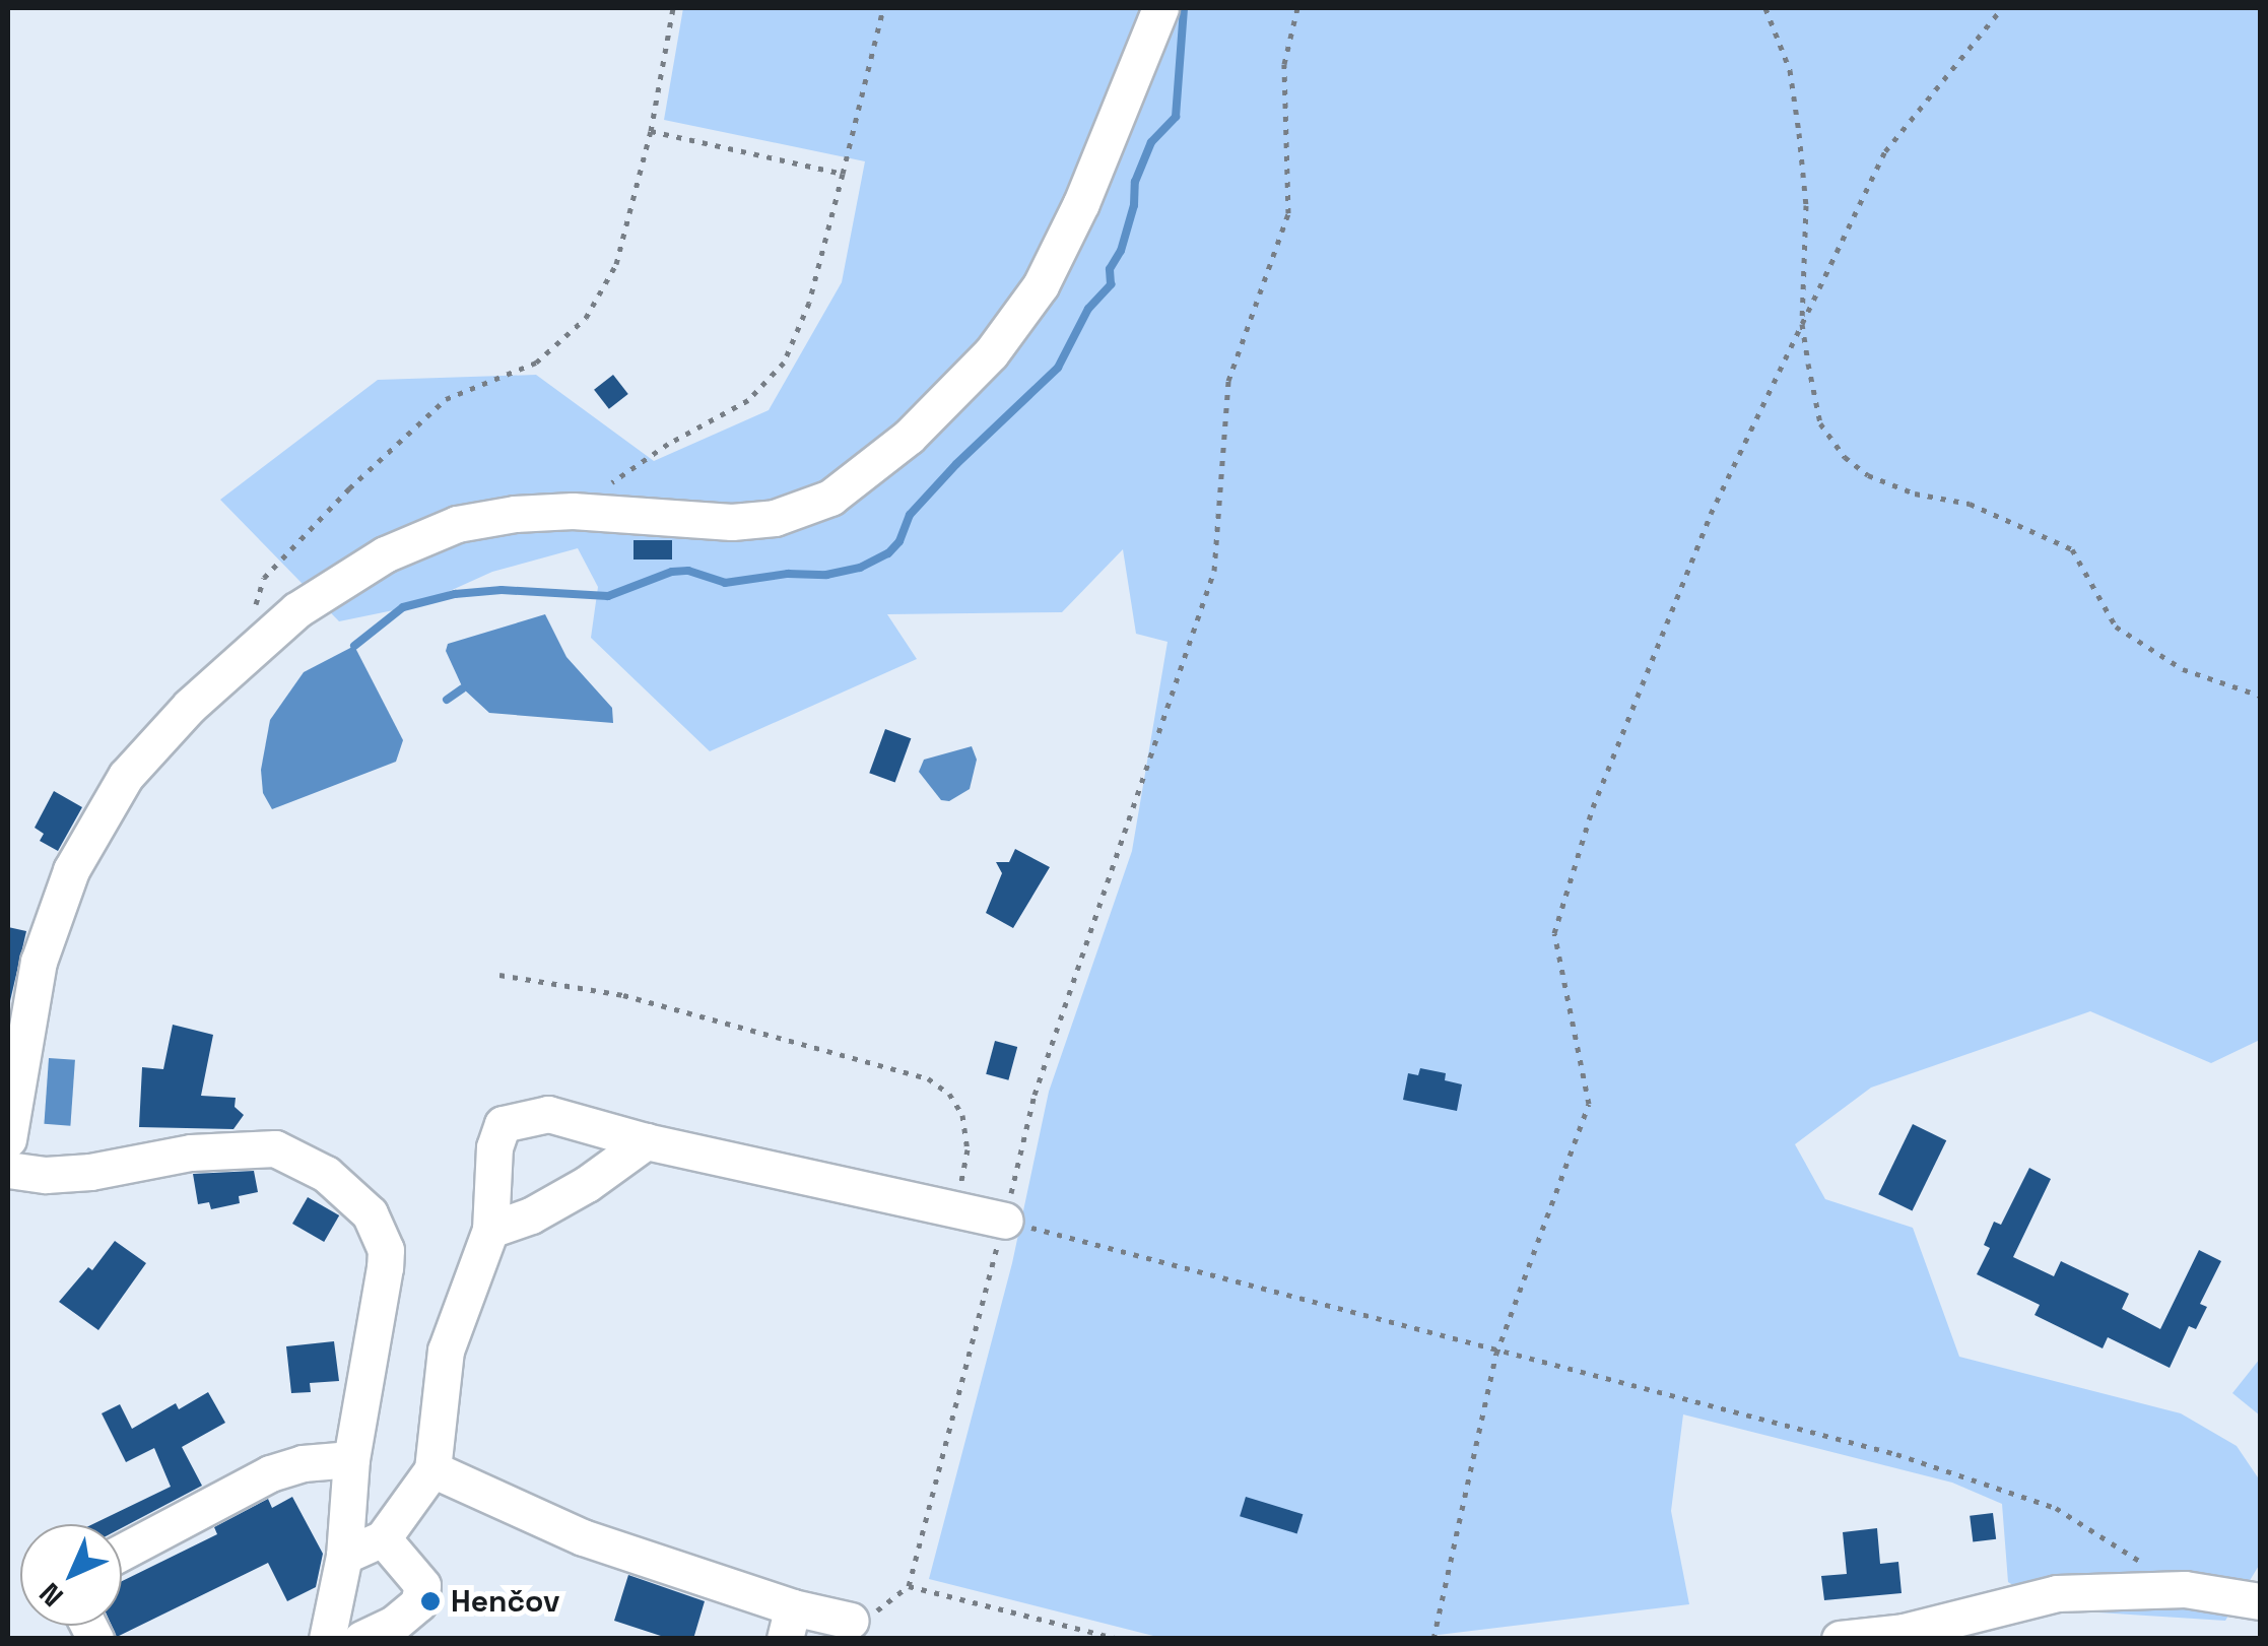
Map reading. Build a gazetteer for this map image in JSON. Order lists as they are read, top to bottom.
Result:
{
  "places": ["Henčov"],
  "north": "bottom left"
}
